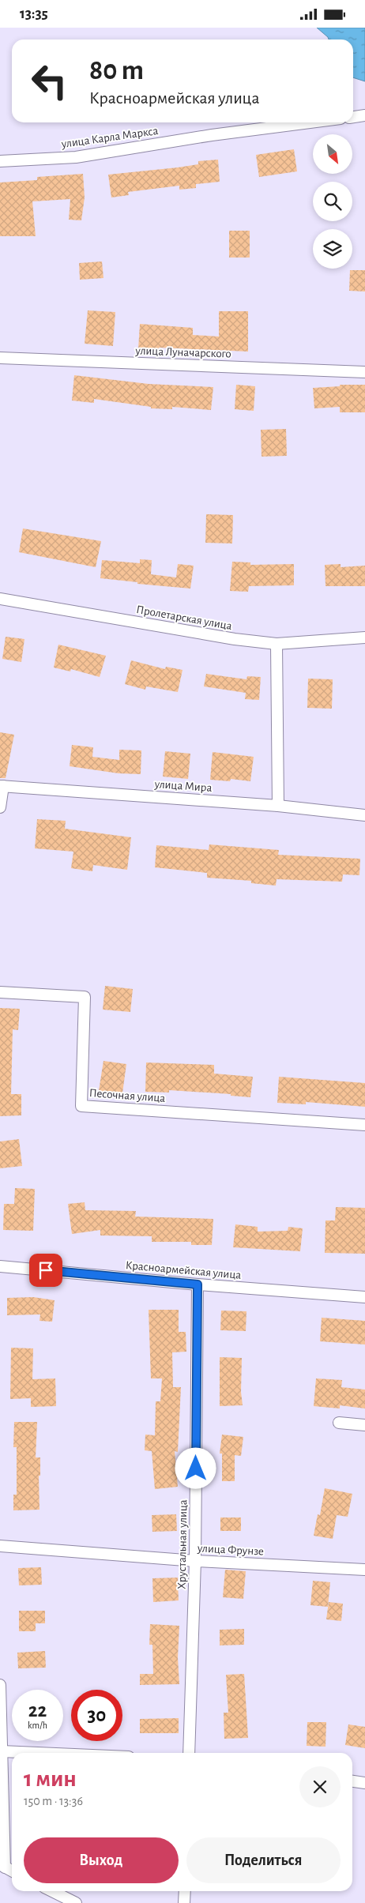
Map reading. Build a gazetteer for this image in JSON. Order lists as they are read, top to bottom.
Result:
{
  "streets": {
    "street": [
      "улица Карла Маркса",
      "улица Луначарского",
      "Пролетарская улица",
      "улица Мира",
      "Песочная улица",
      "Красноармейская улица",
      "Хрустальная улица",
      "улица Фрунзе"
    ]
  },
  "crossings": [
    ["Красноармейская улица", "Хрустальная улица"],
    ["Хрустальная улица", "улица Фрунзе"]
  ],
  "north": "bottom right",
  "page": {
    "status": "13:35",
    "turn": ["80 m", "Красноармейская улица"],
    "speed": "22 km/h",
    "limit": "30",
    "heading": ["1 мин", "150 m · 13:36"],
    "buttons": ["Выход", "Поделиться"]
  }
}
